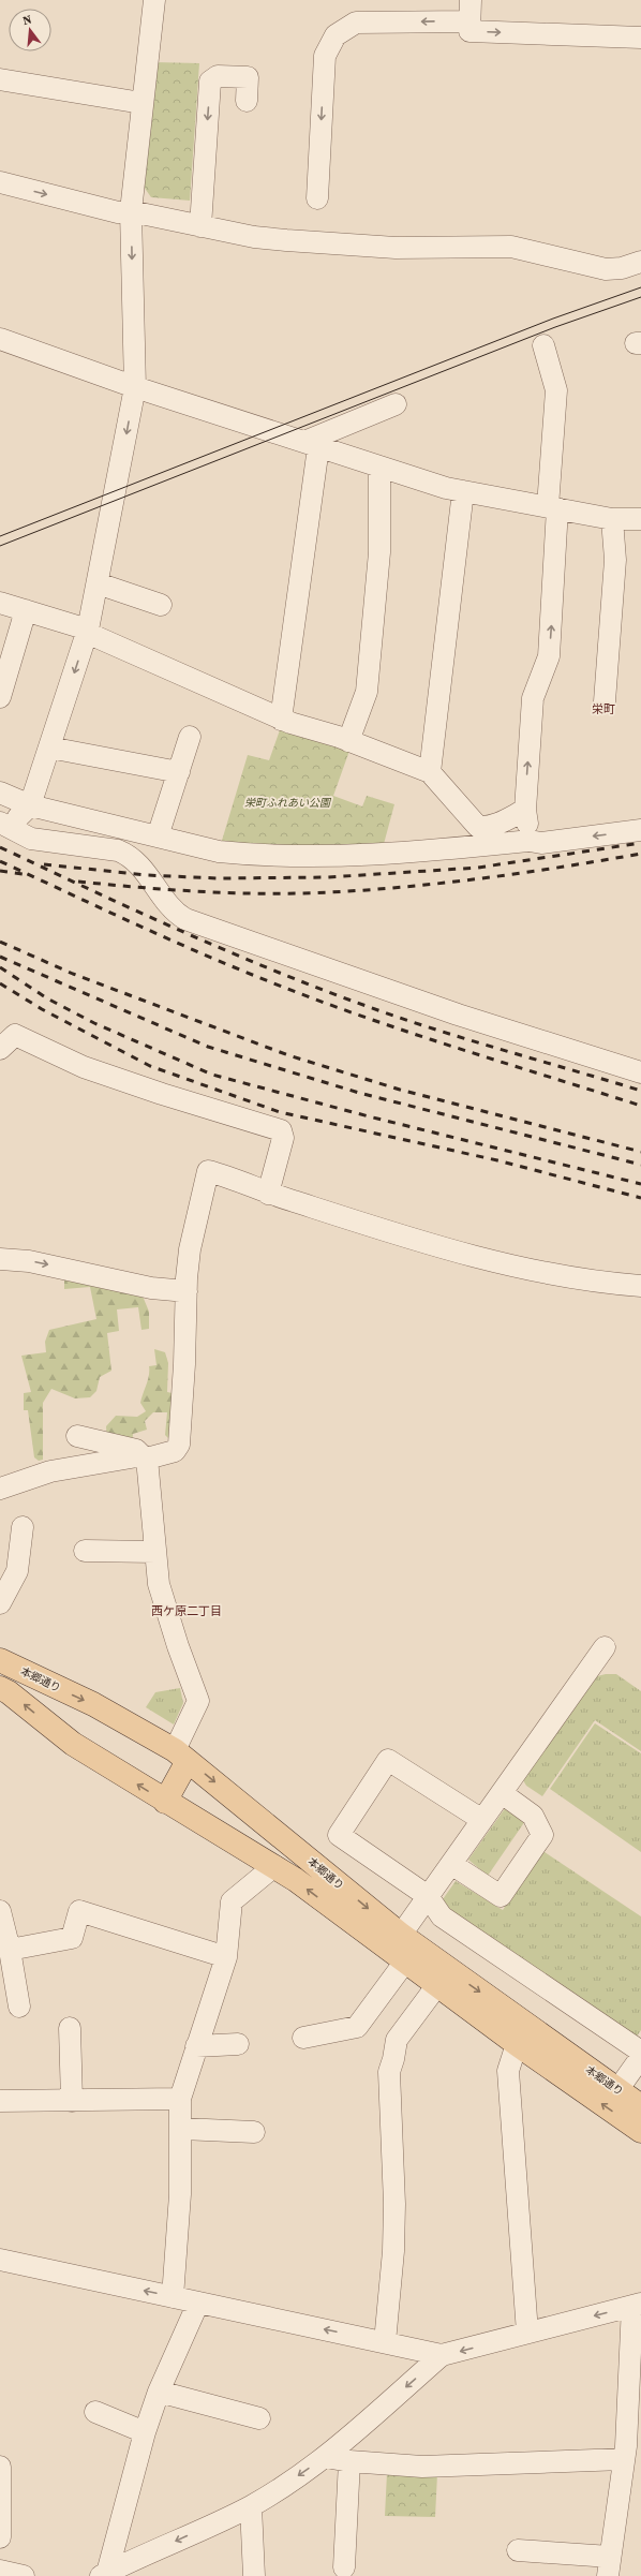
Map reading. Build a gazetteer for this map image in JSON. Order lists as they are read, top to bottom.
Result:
{
  "streets": {
    "main road": ["本郷通り"]
  },
  "districts": ["栄町", "西ケ原二丁目"],
  "parks": ["栄町ふれあい公園"],
  "north": "top"
}
